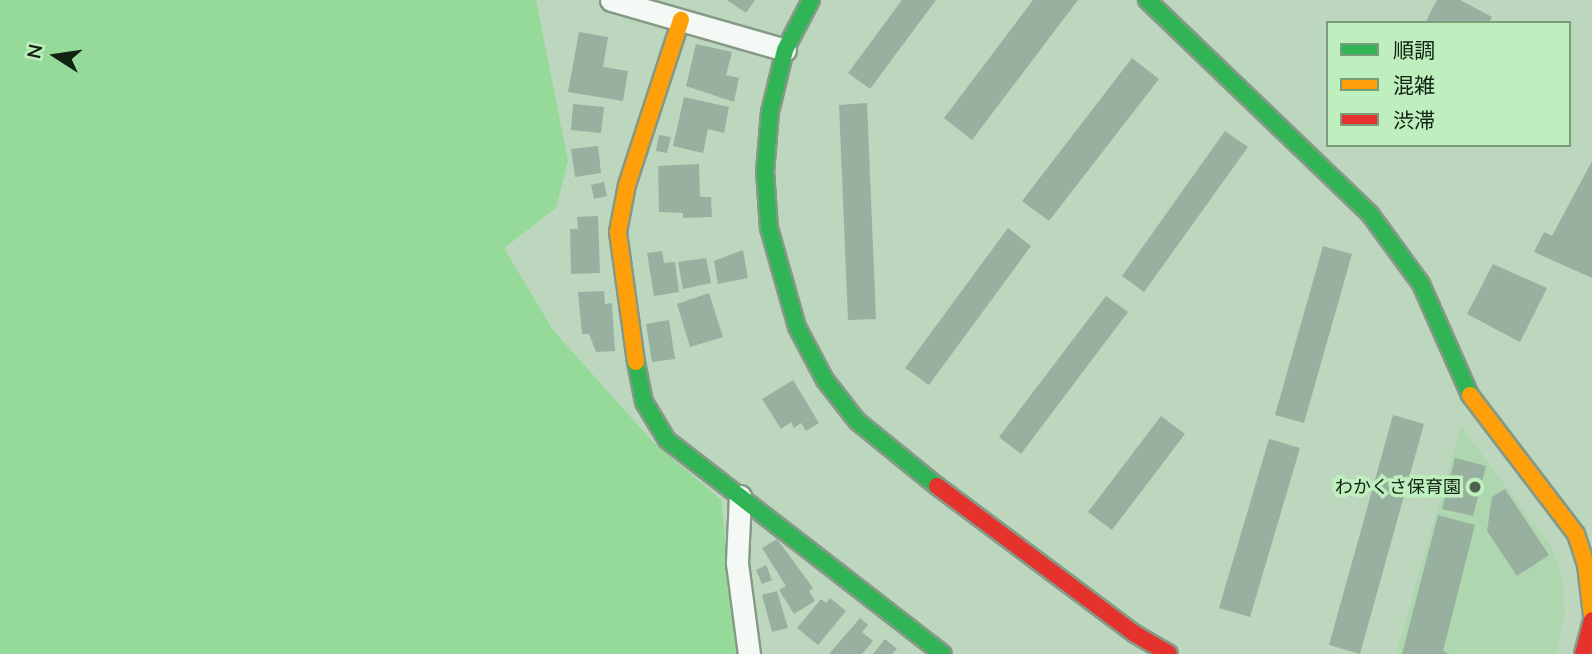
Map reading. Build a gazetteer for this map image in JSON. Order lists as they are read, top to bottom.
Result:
{
  "places": ["わかくさ保育園"],
  "legend": ["順調", "混雑", "渋滞"],
  "north": "left"
}
